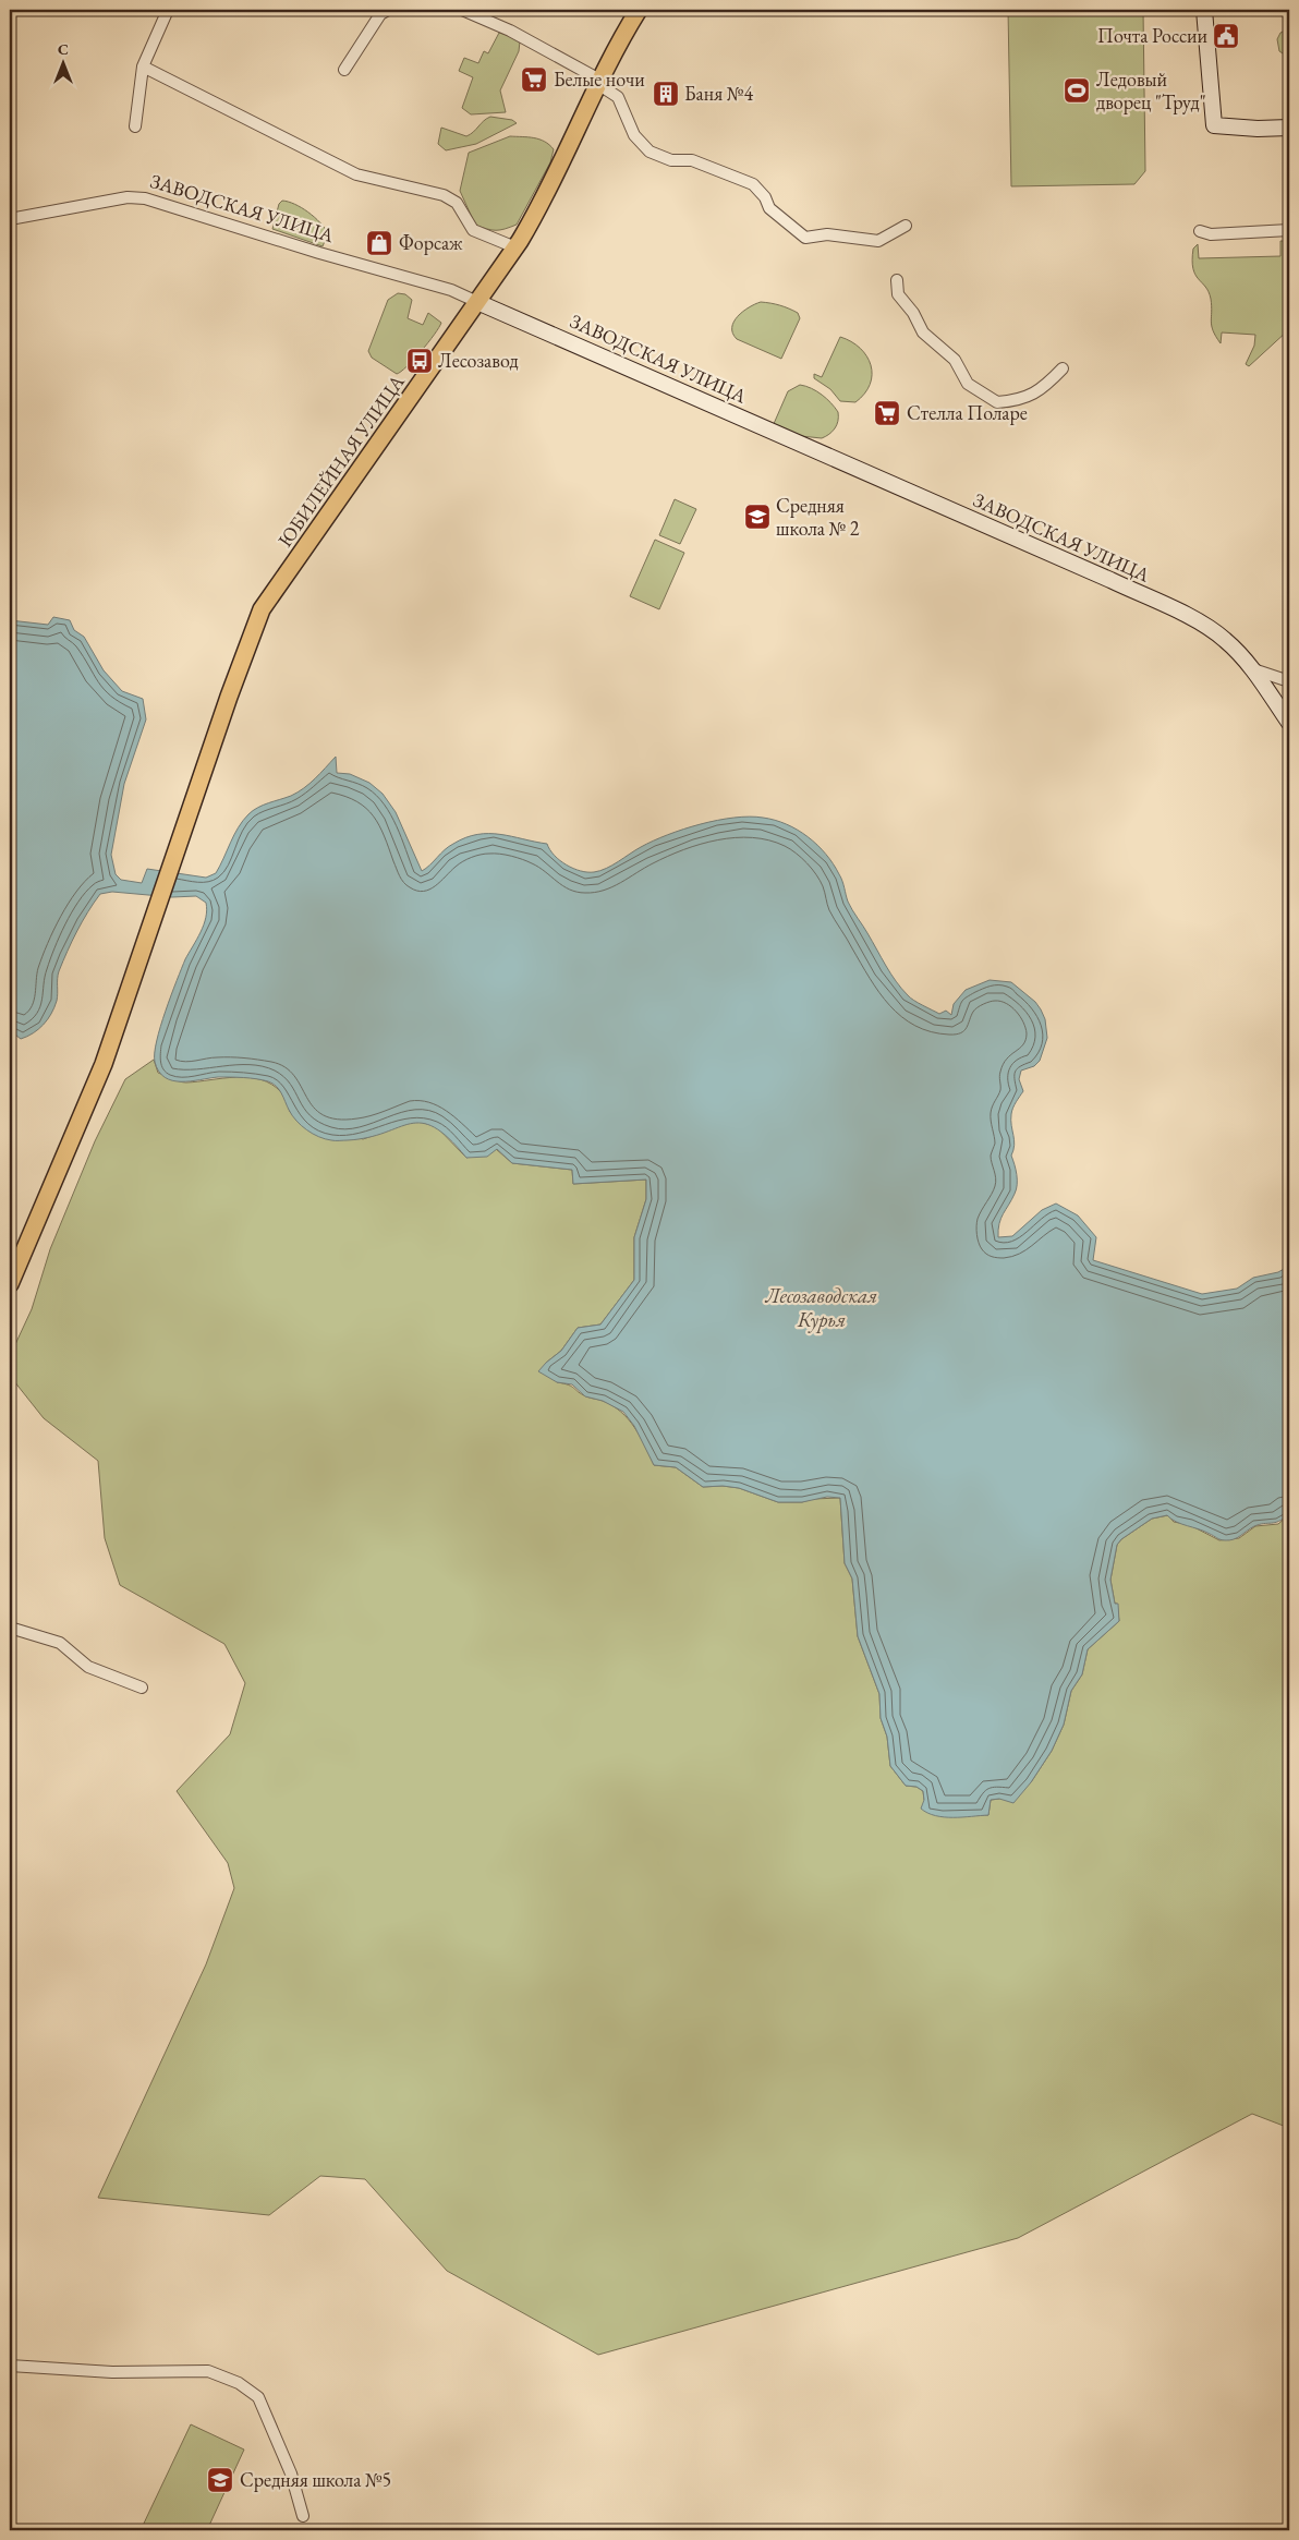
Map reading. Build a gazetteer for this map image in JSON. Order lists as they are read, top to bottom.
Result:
{
  "streets": {
    "main road": ["ЮБИЛЕЙНАЯ УЛИЦА"],
    "street": ["ЗАВОДСКАЯ УЛИЦА"]
  },
  "crossings": [
    ["ЗАВОДСКАЯ УЛИЦА", "ЮБИЛЕЙНАЯ УЛИЦА"]
  ],
  "water": ["Лесозаводская Курья"],
  "places": {
    "public building": ["Почта России"],
    "supermarket": ["Белые ночи", "Стелла Поларе"],
    "sports": ["Ледовый дворец \"Труд\""],
    "building": ["Баня №4"],
    "shop": ["Форсаж"],
    "bus stop": ["Лесозавод"],
    "school or university": ["Средняя школа № 2", "Средняя школа №5"]
  },
  "north": "top"
}
